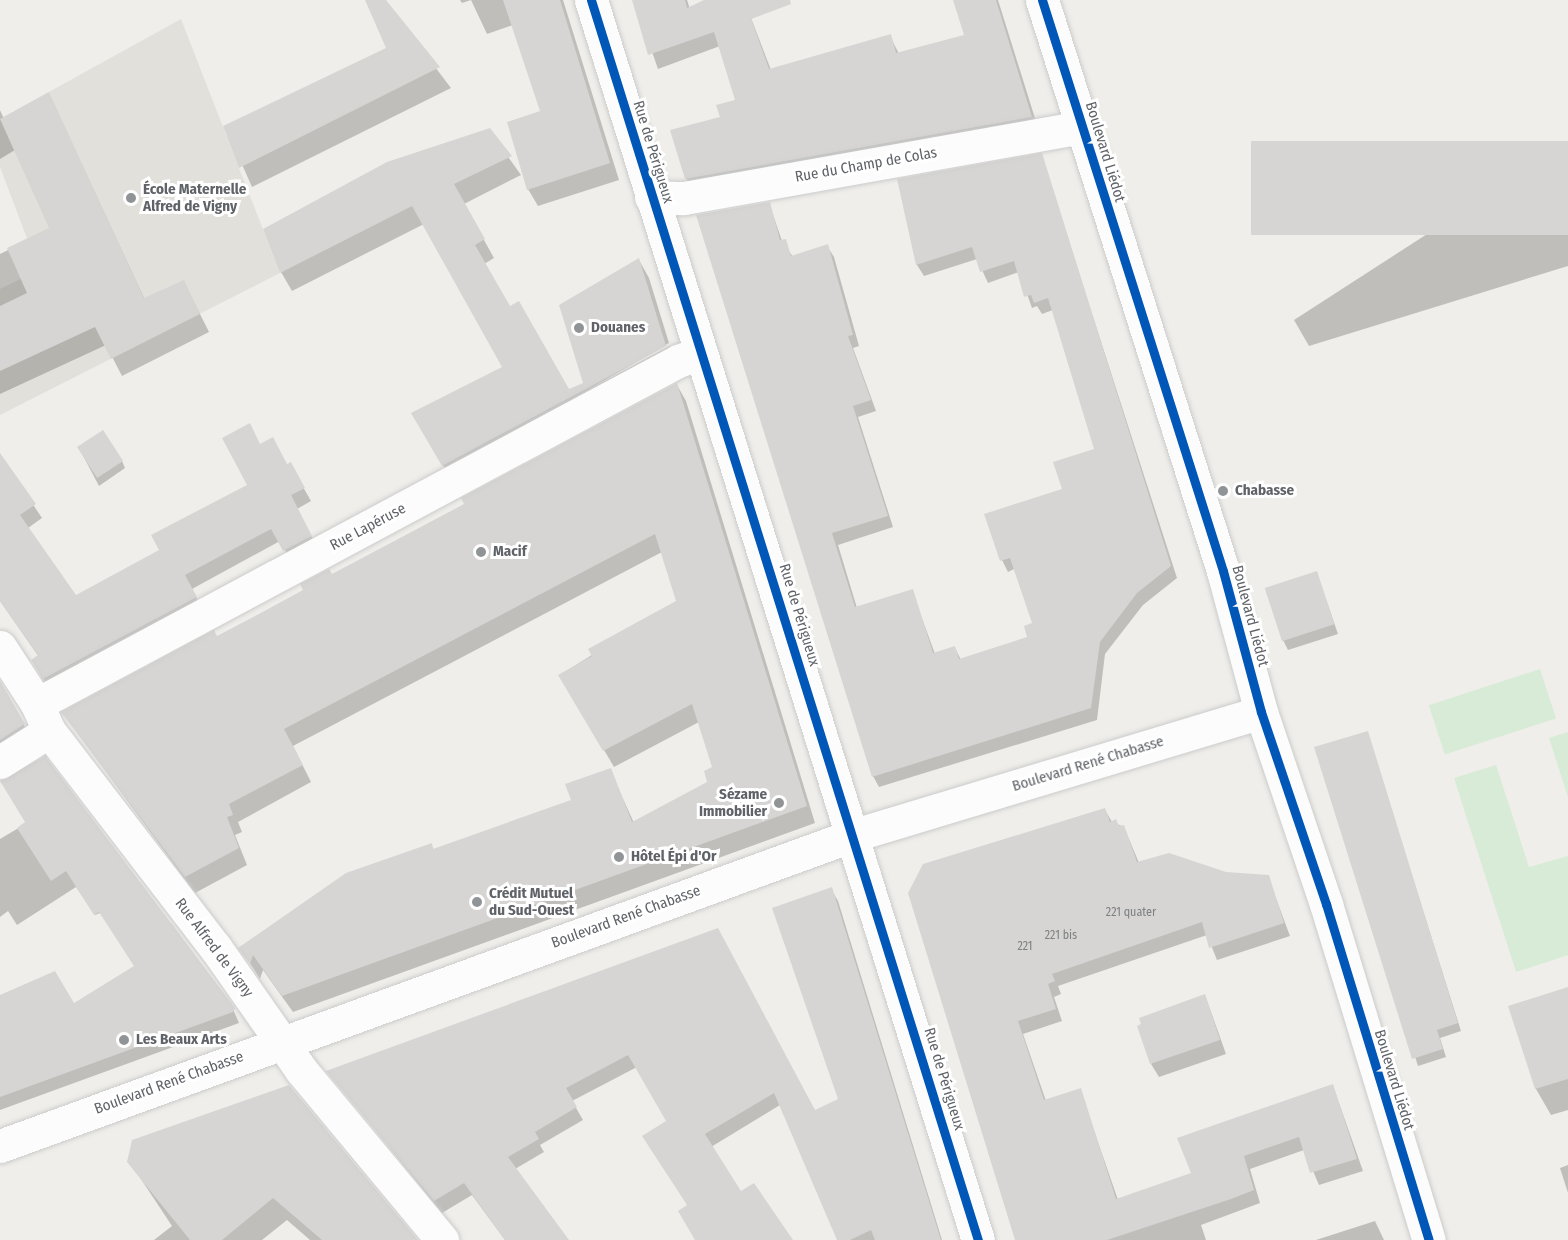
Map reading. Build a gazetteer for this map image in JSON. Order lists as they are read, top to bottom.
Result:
{
  "streets": {
    "main road": [
      "Rue de Périgueux",
      "Boulevard Liédot",
      "Rue du Champ de Colas",
      "Rue Lapéruse",
      "Boulevard René Chabasse",
      "Rue Alfred de Vigny"
    ]
  },
  "crossings": [
    ["Rue de Périgueux", "Rue du Champ de Colas"],
    ["Rue de Périgueux", "Rue Lapéruse"],
    ["Rue de Périgueux", "Boulevard René Chabasse"],
    ["Boulevard Liédot", "Rue du Champ de Colas"],
    ["Boulevard Liédot", "Boulevard René Chabasse"],
    ["Rue Lapéruse", "Rue Alfred de Vigny"],
    ["Boulevard René Chabasse", "Rue Alfred de Vigny"]
  ],
  "places": [
    "École Maternelle Alfred de Vigny",
    "Douanes",
    "Chabasse",
    "Macif",
    "Sézame Immobilier",
    "Hôtel Épi d'Or",
    "Crédit Mutuel du Sud-Ouest",
    "Les Beaux Arts"
  ],
  "house_numbers": ["221 quater", "221 bis", "221"]
}
